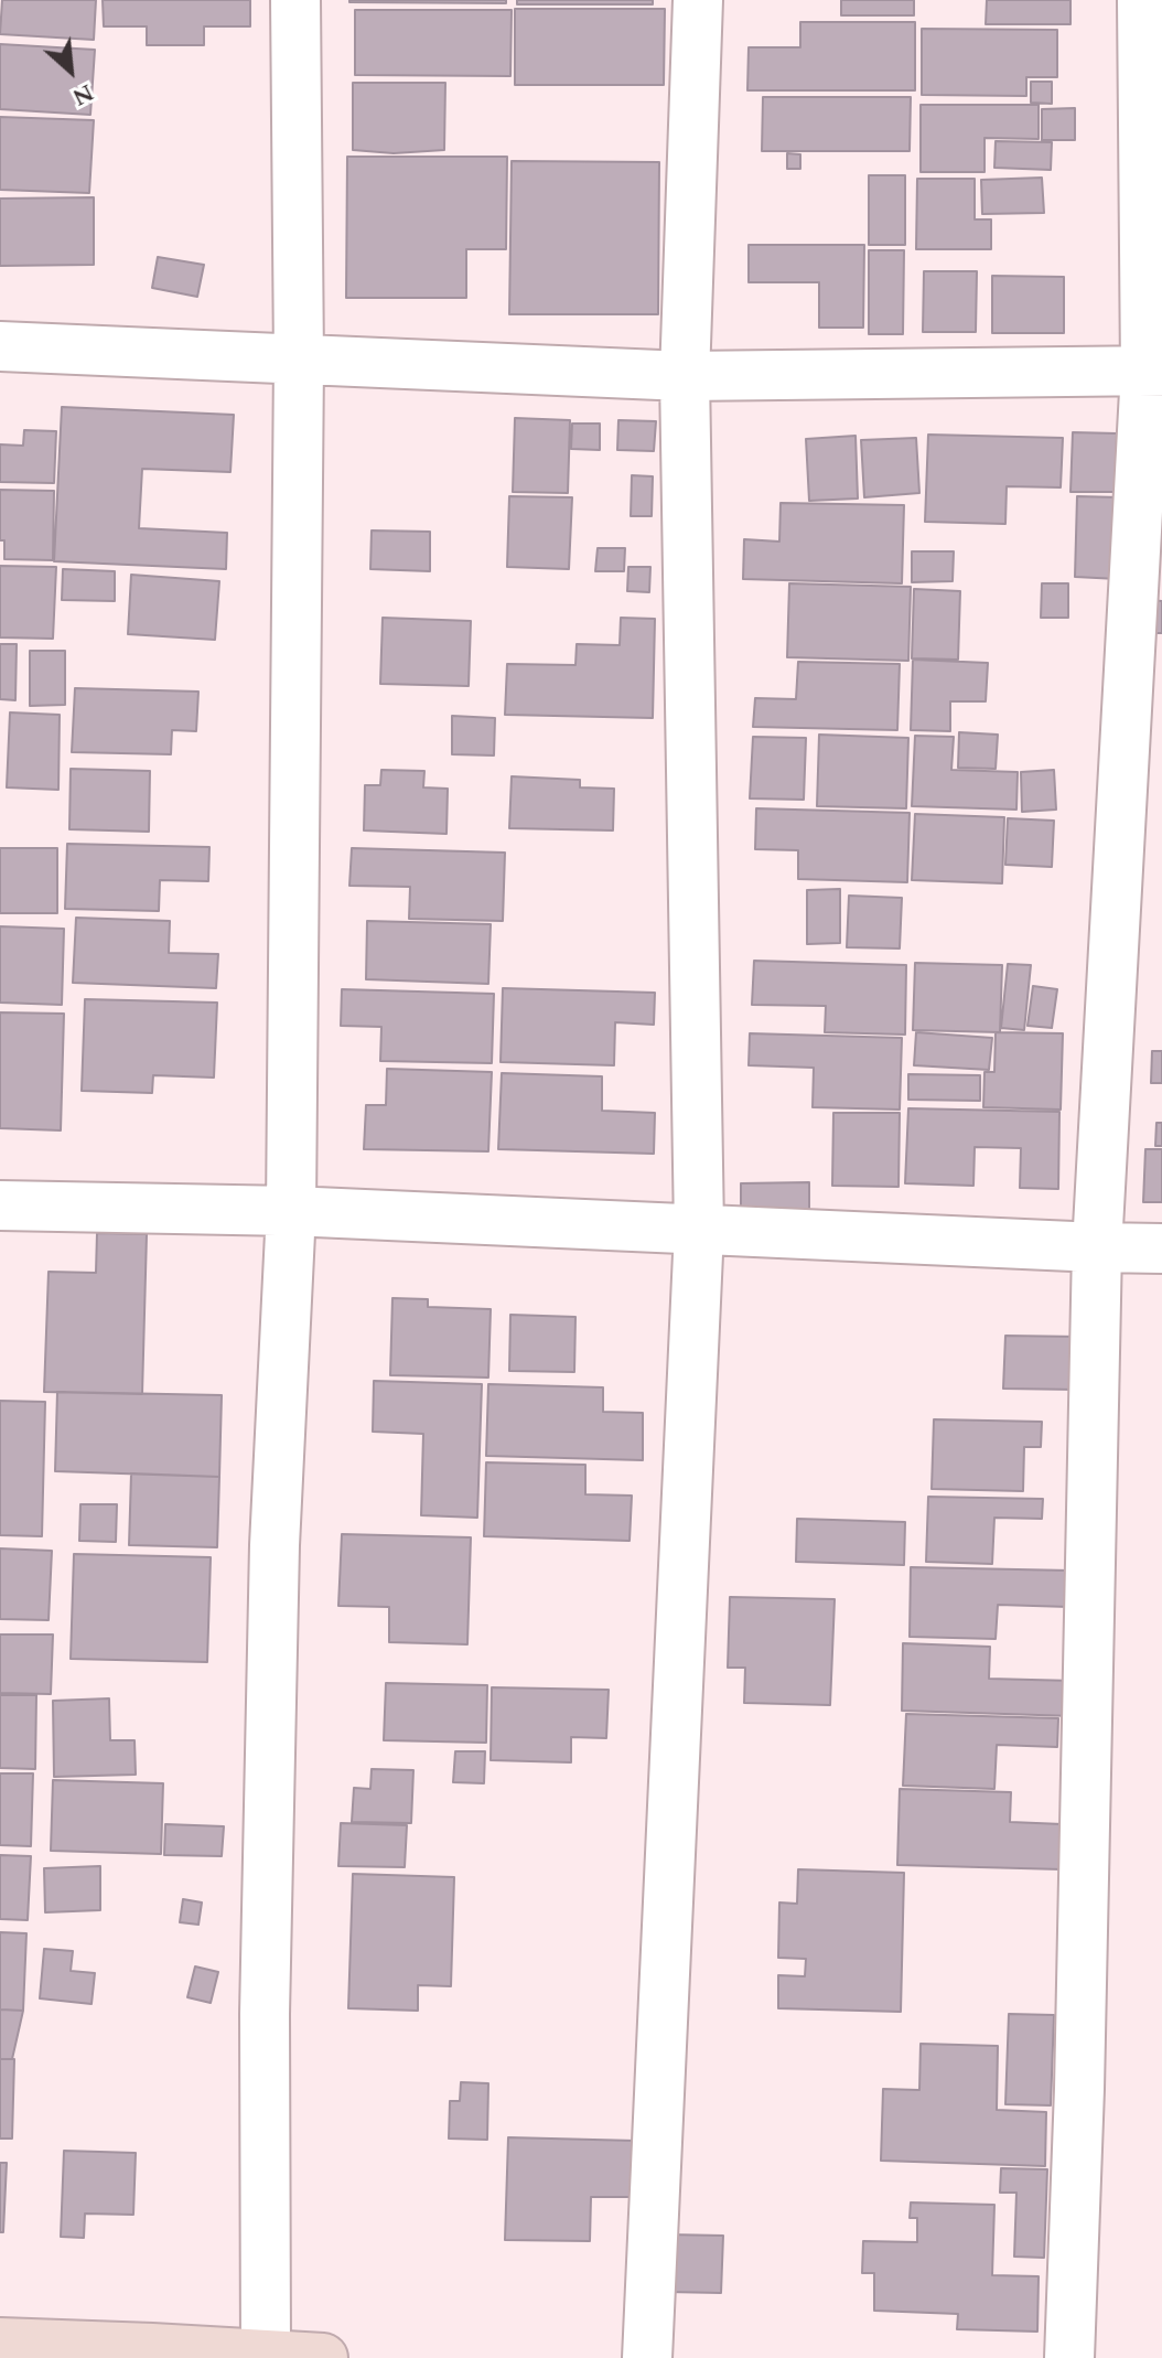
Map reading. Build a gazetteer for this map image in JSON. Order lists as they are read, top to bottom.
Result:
{
  "north": "bottom right"
}
